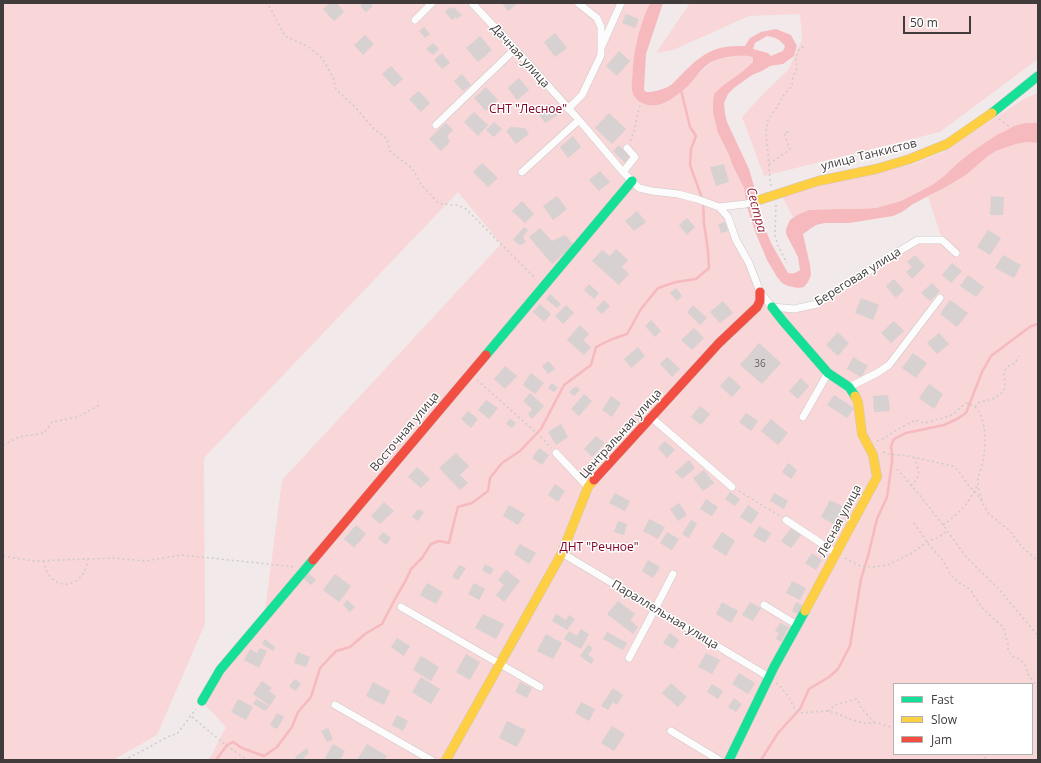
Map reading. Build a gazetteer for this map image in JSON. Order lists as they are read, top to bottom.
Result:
{
  "streets": {
    "street": [
      "Дачная улица",
      "улица Танкистов",
      "Береговая улица",
      "Восточная улица",
      "Центральная улица",
      "Лесная улица",
      "Параллельная улица"
    ]
  },
  "crossings": [
    ["Дачная улица", "Восточная улица"],
    ["Береговая улица", "Лесная улица"],
    ["Центральная улица", "Параллельная улица"],
    ["Лесная улица", "Параллельная улица"]
  ],
  "water": ["Сестра"],
  "parks": ["СНТ \"Лесное\"", "ДНТ \"Речное\""],
  "house_numbers": ["36"],
  "legend": ["Fast", "Slow", "Jam"],
  "scale_bar": "50 m"
}
